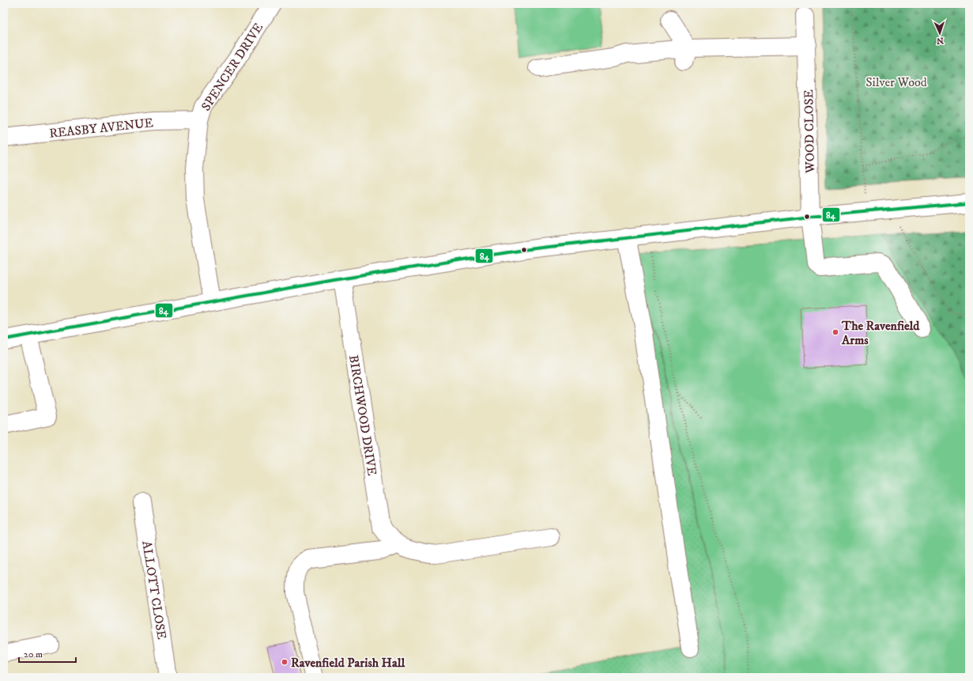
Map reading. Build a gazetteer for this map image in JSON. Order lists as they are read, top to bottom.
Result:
{
  "streets": {
    "street": [
      "SPENCER DRIVE",
      "REASBY AVENUE",
      "WOOD CLOSE",
      "BIRCHWOOD DRIVE",
      "ALLOTT CLOSE"
    ]
  },
  "crossings": [
    ["SPENCER DRIVE", "REASBY AVENUE"]
  ],
  "parks": ["Silver Wood"],
  "places": ["The Ravenfield Arms", "Ravenfield Parish Hall"],
  "lines": ["transit line 84"],
  "scale_bar": "20 m",
  "north": "bottom"
}
